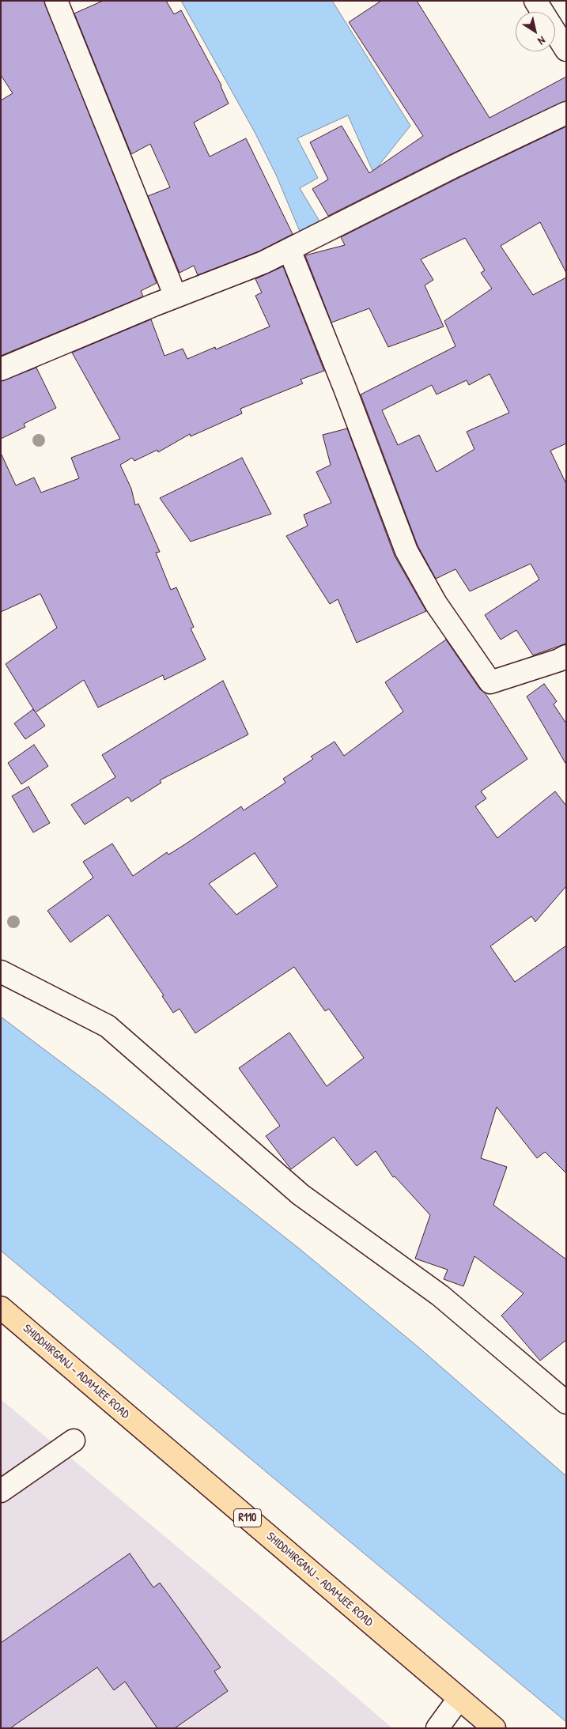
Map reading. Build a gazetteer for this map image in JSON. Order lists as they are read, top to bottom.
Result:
{
  "streets": {
    "main road": ["SHIDDHIRGANJ - ADAMJEE ROAD", "R110"]
  },
  "north": "bottom right"
}
